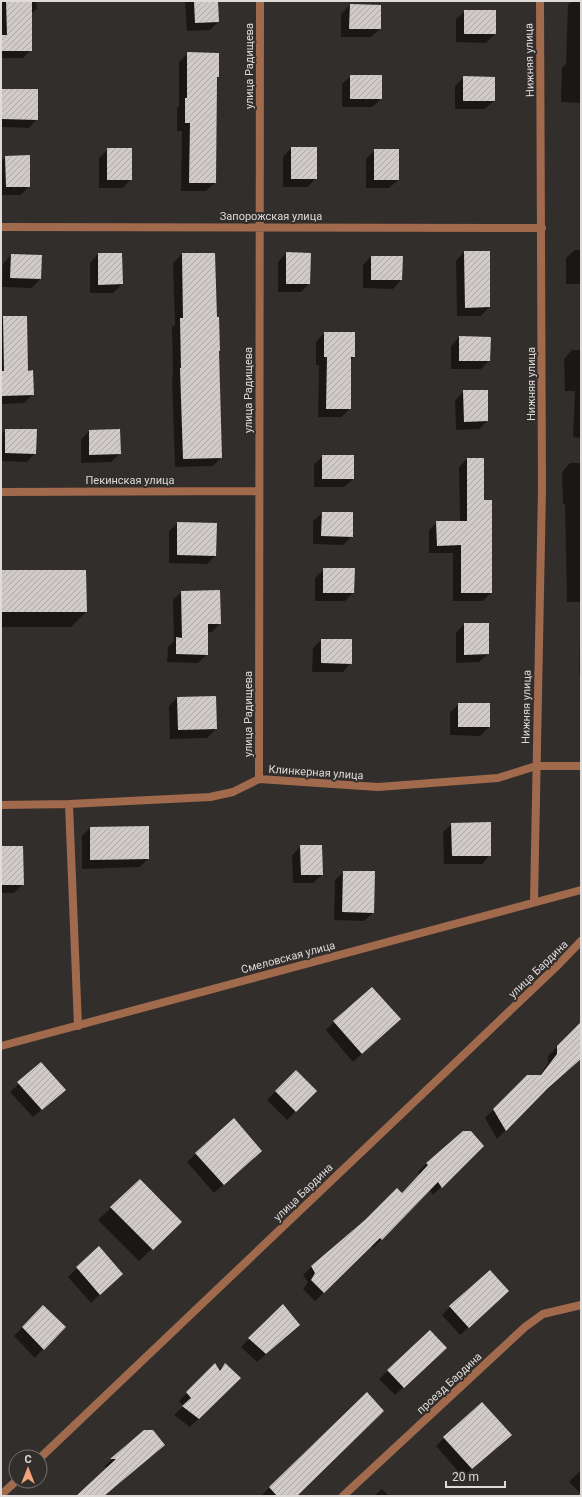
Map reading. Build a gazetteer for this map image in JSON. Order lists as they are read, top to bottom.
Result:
{
  "streets": {
    "street": [
      "Нижняя улица",
      "улица Радищева",
      "Запорожская улица",
      "Пекинская улица",
      "Клинкерная улица",
      "Смеловская улица",
      "улица Бардина",
      "проезд Бардина"
    ]
  },
  "crossings": [
    ["Нижняя улица", "Запорожская улица"],
    ["Нижняя улица", "Клинкерная улица"],
    ["Нижняя улица", "Смеловская улица"],
    ["улица Радищева", "Запорожская улица"],
    ["улица Радищева", "Пекинская улица"],
    ["улица Радищева", "Клинкерная улица"]
  ],
  "scale_bar": "20 m",
  "north": "top"
}
